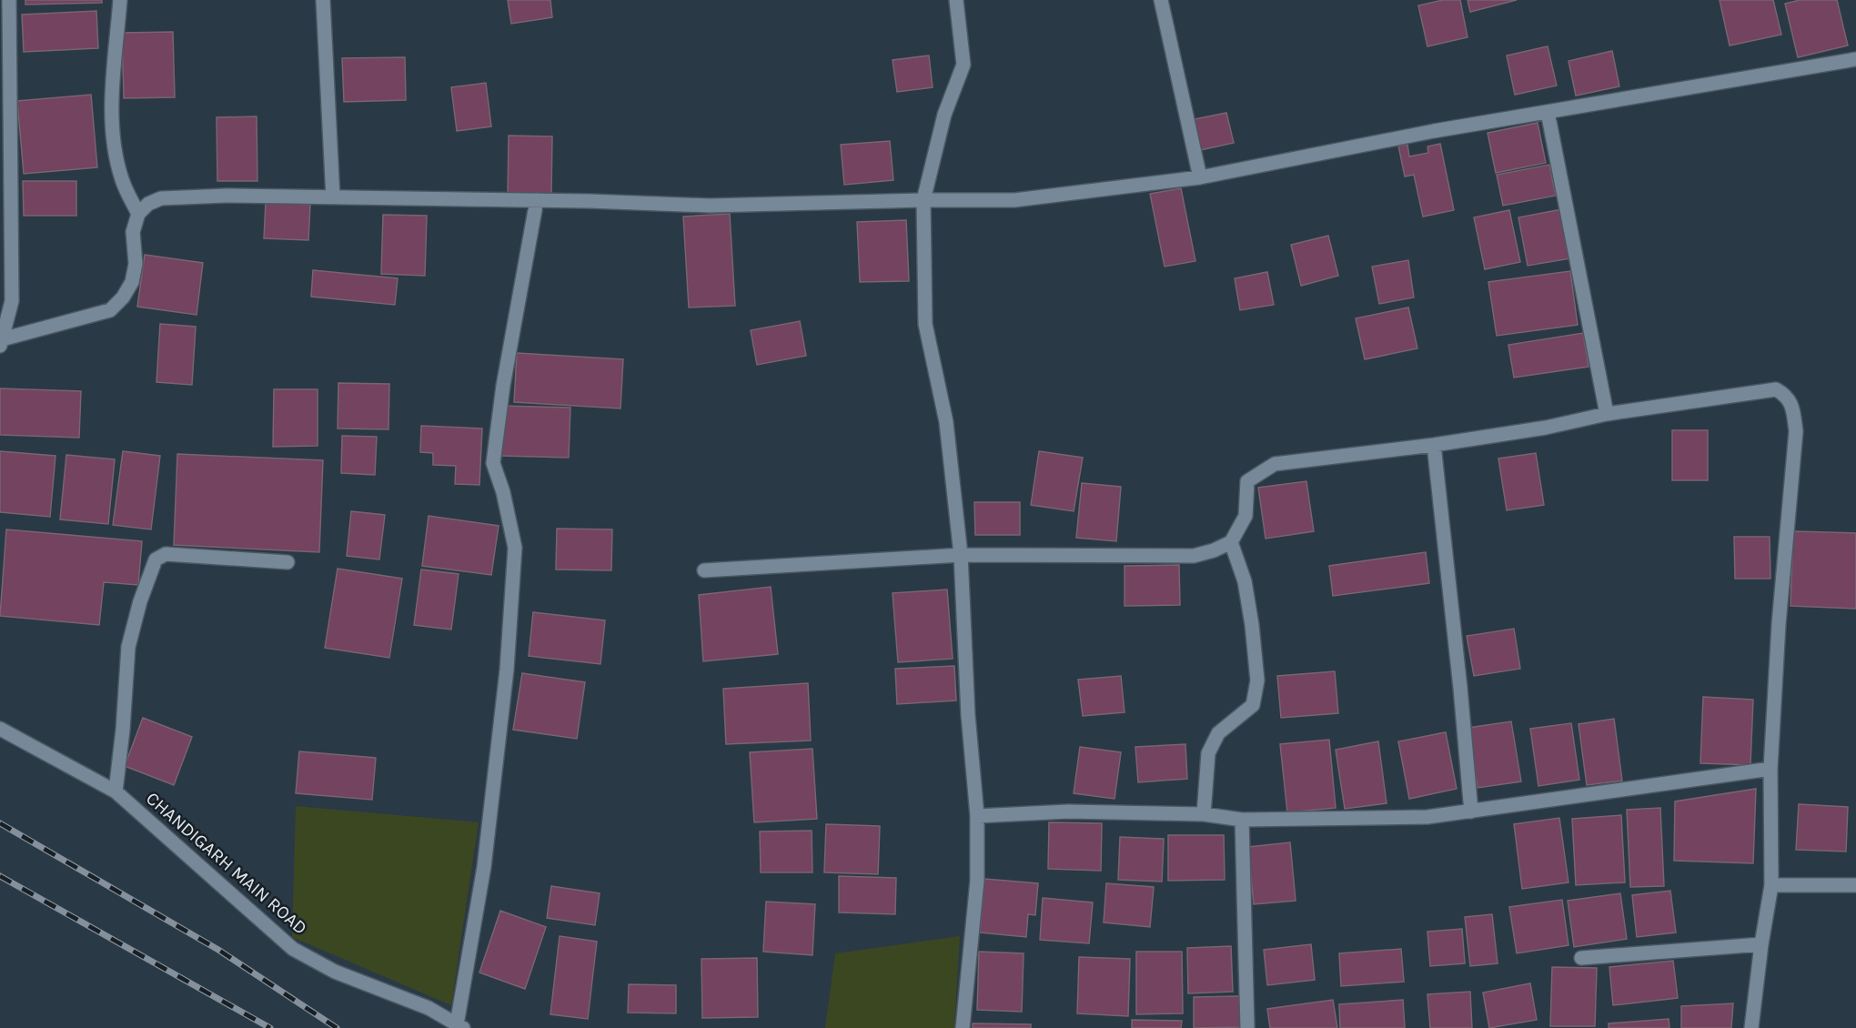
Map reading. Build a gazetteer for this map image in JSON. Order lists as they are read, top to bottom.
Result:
{
  "streets": {
    "street": ["CHANDIGARH MAIN ROAD"]
  }
}
